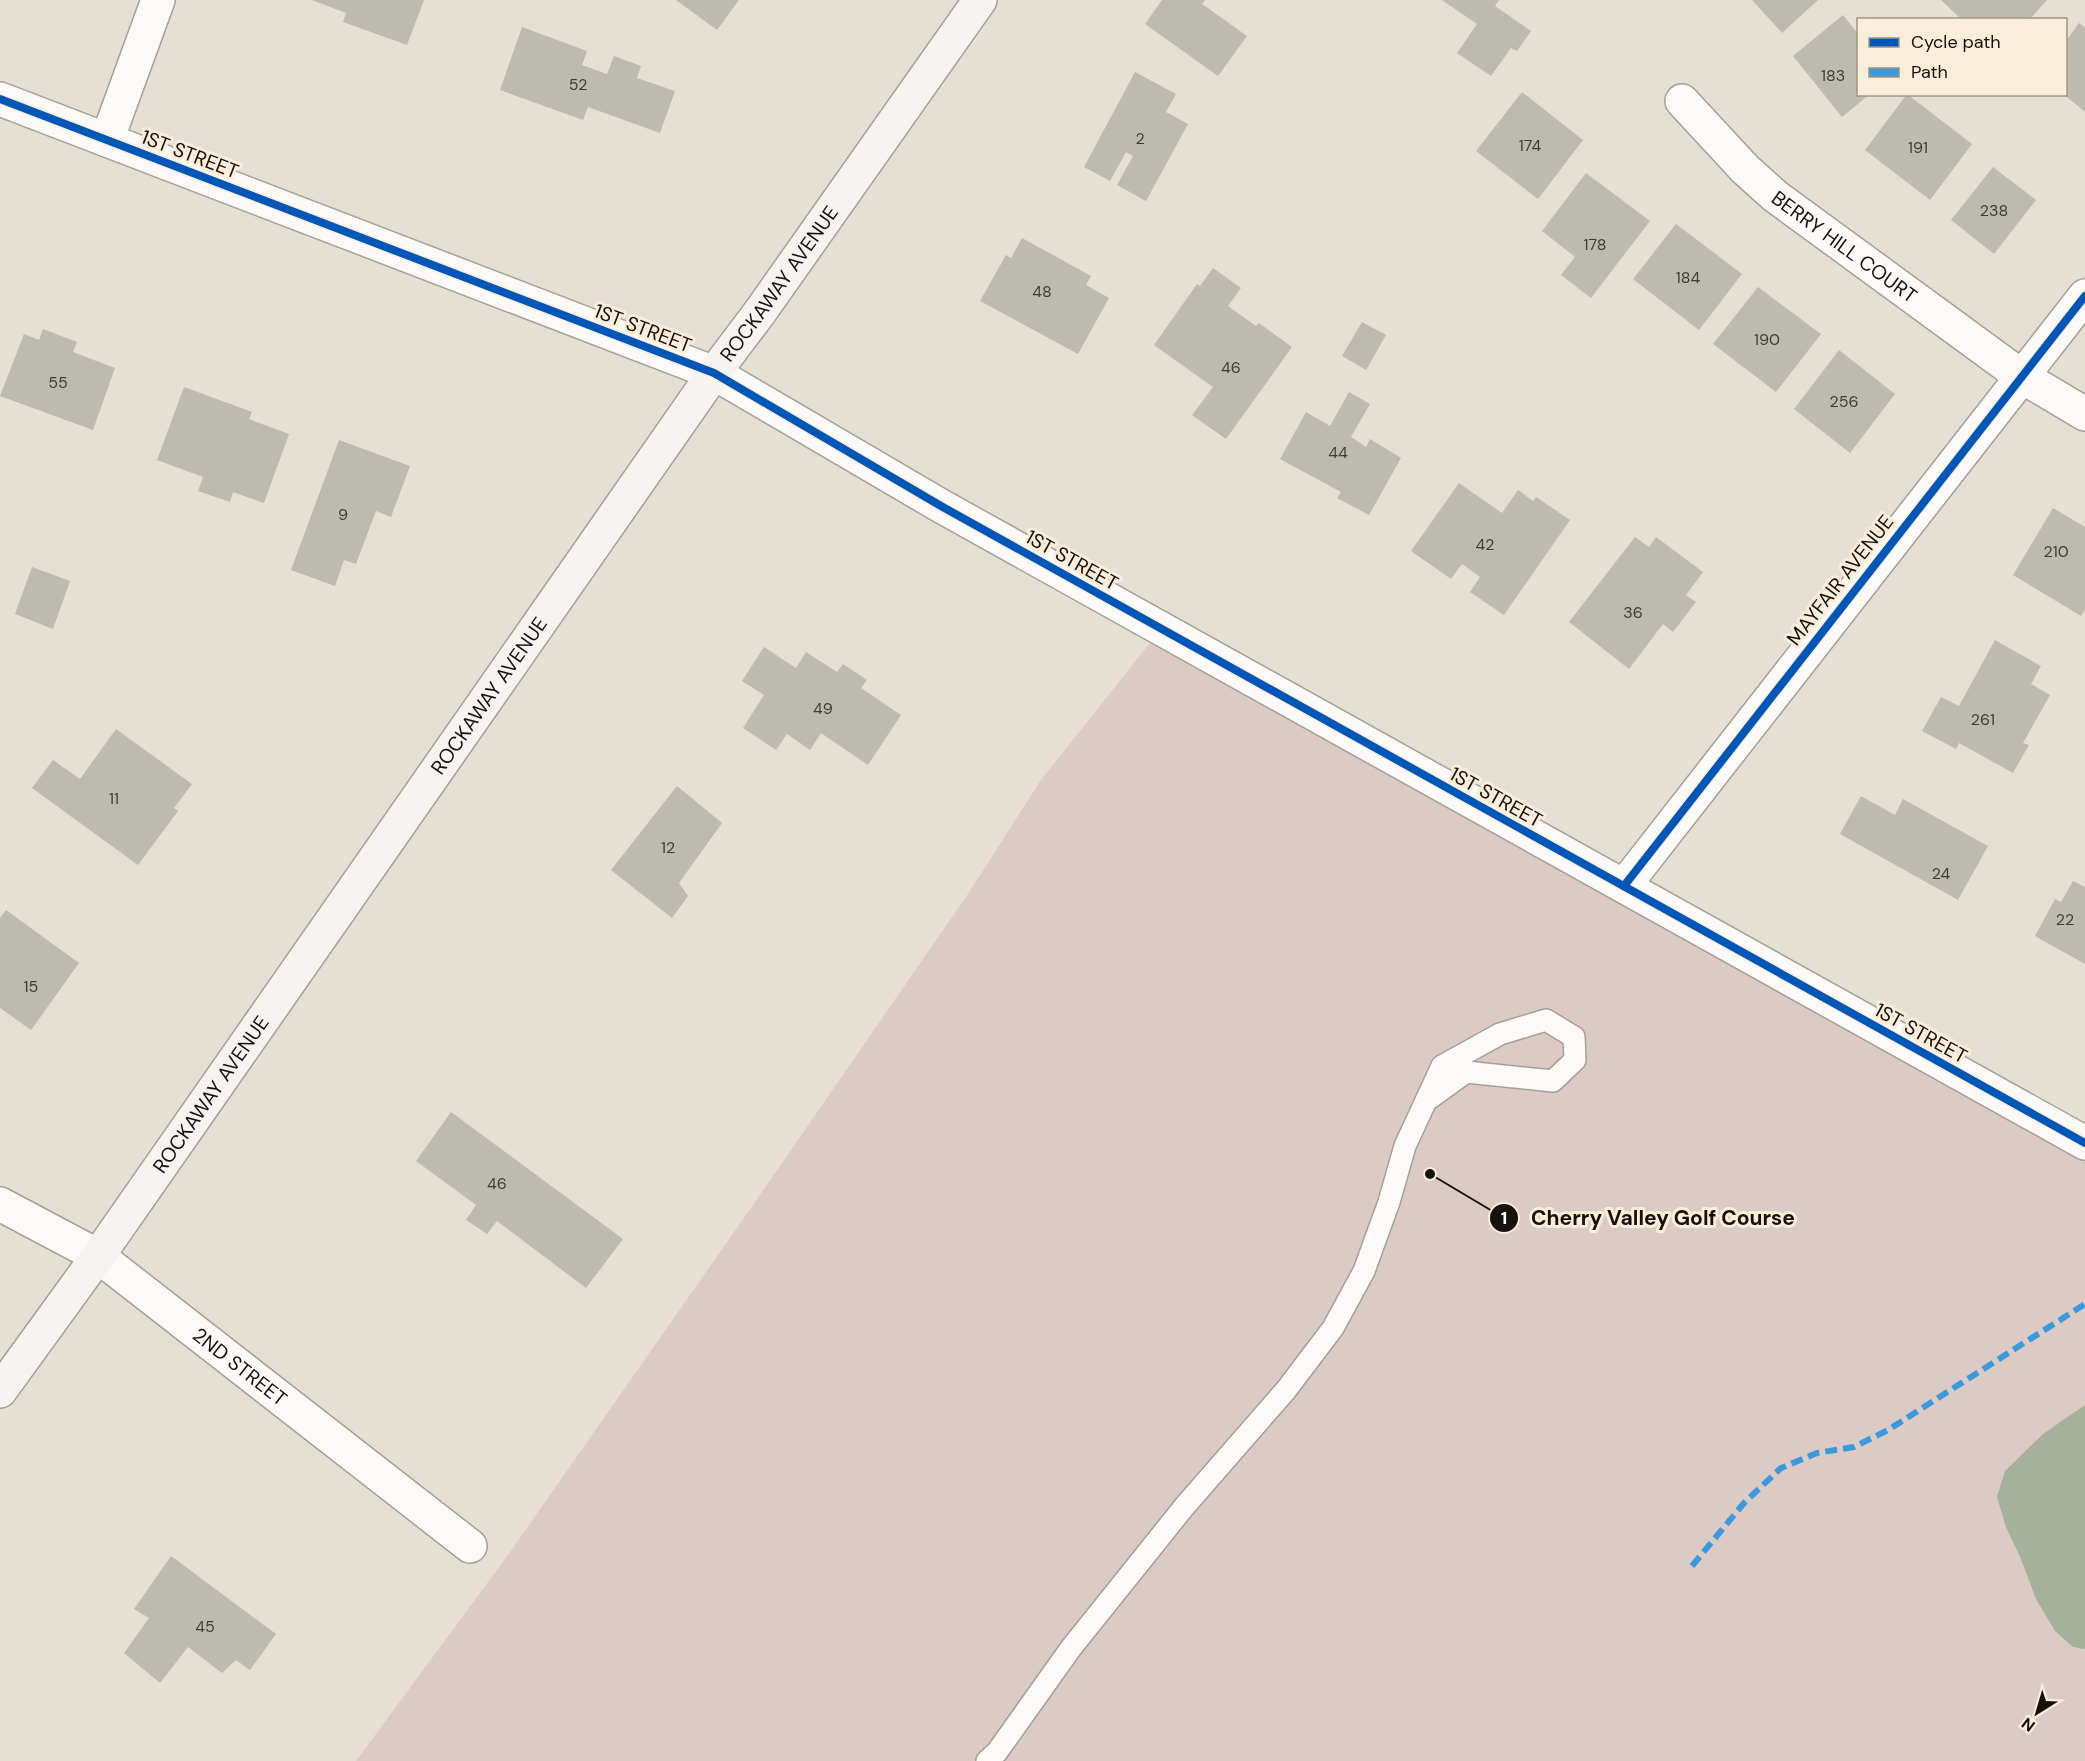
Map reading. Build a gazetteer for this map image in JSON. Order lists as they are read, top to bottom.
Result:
{
  "streets": {
    "main road": ["ROCKAWAY AVENUE"],
    "street": [
      "1ST STREET",
      "BERRY HILL COURT",
      "MAYFAIR AVENUE",
      "2ND STREET"
    ]
  },
  "crossings": [
    ["1ST STREET", "ROCKAWAY AVENUE"],
    ["1ST STREET", "MAYFAIR AVENUE"],
    ["BERRY HILL COURT", "MAYFAIR AVENUE"],
    ["ROCKAWAY AVENUE", "2ND STREET"]
  ],
  "places": ["Cherry Valley Golf Course"],
  "house_numbers": [
    "183",
    "52",
    "2",
    "174",
    "191",
    "238",
    "178",
    "184",
    "48",
    "190",
    "46",
    "55",
    "256",
    "44",
    "9",
    "42",
    "210",
    "36",
    "49",
    "261",
    "11",
    "12",
    "24",
    "22",
    "15",
    "46",
    "45"
  ],
  "legend": ["Cycle path", "Path"],
  "north": "bottom left"
}
